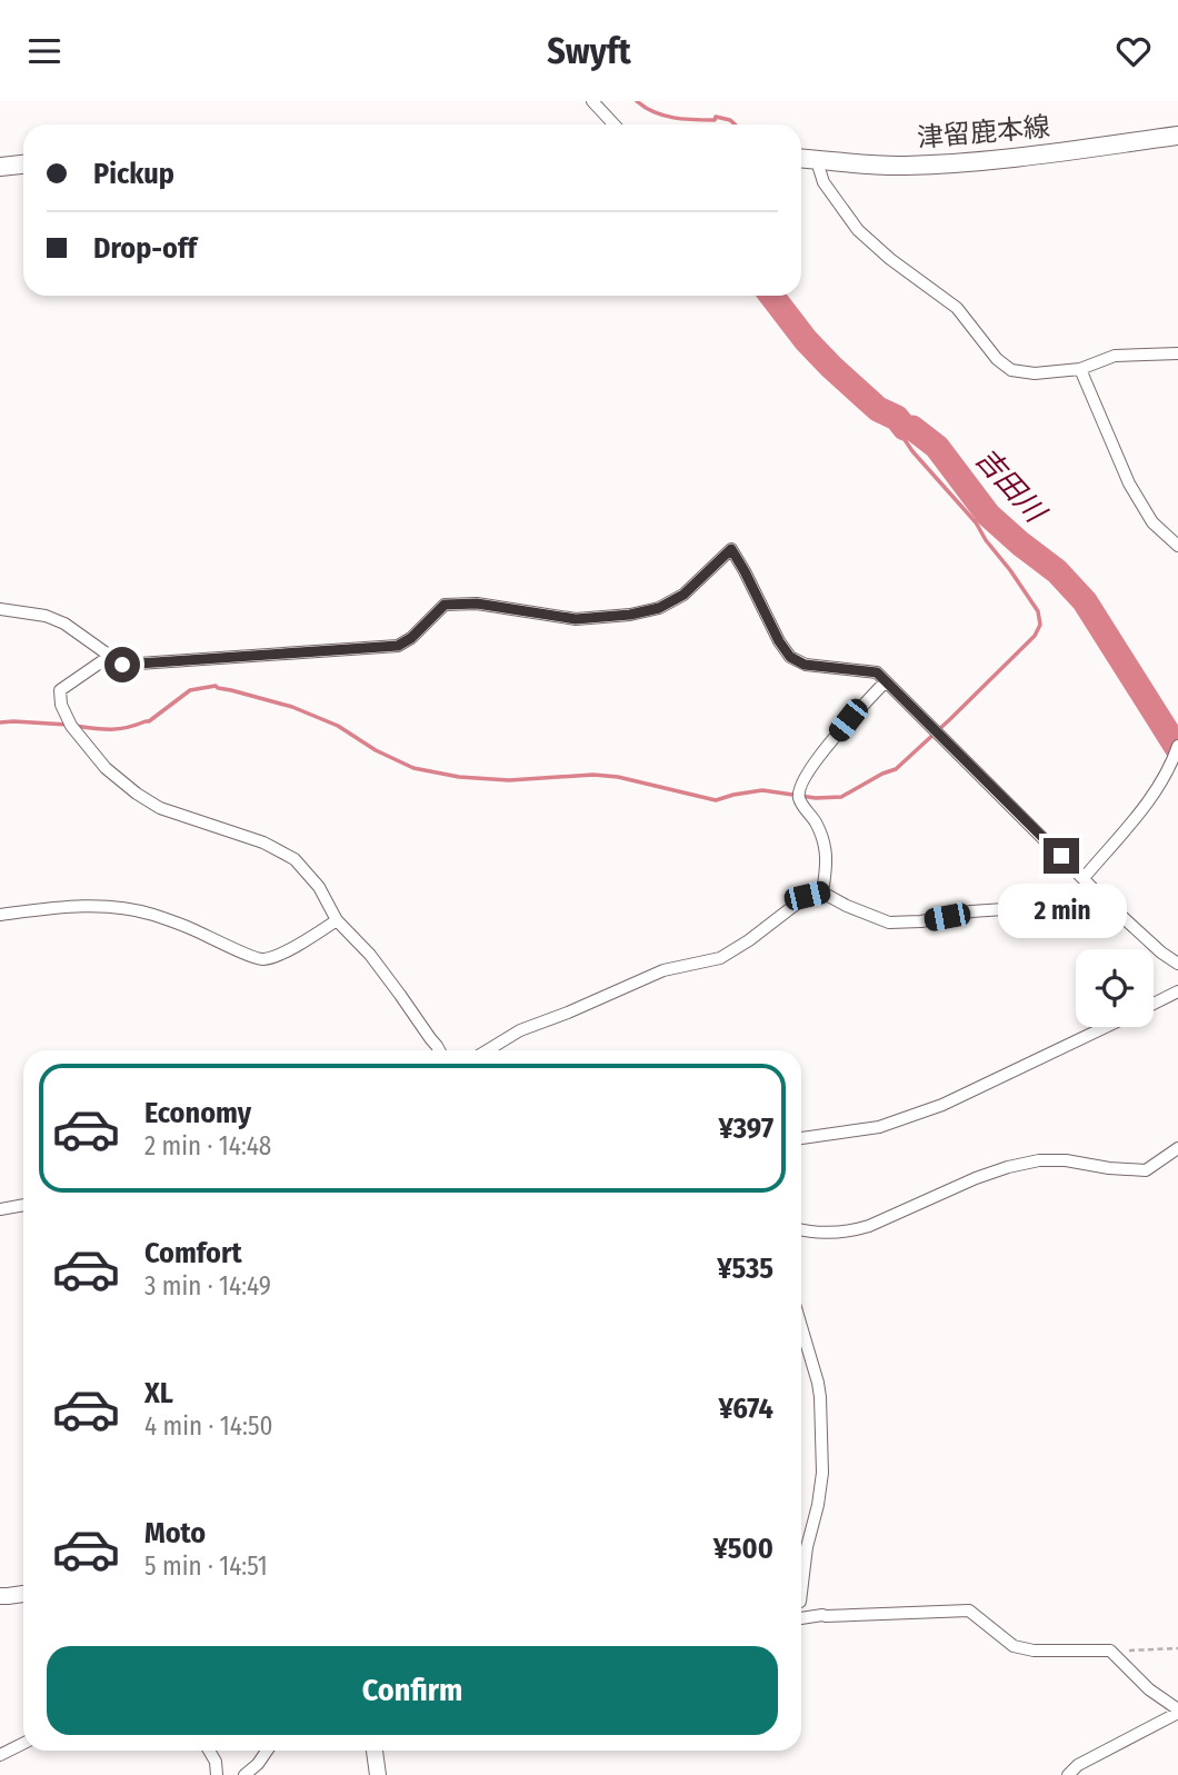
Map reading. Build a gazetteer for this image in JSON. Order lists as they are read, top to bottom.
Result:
{
  "streets": {
    "main road": ["津留鹿本線"]
  },
  "water": ["吉田川"],
  "page": {
    "header": "Swyft",
    "banner": ["Pickup", "Drop-off"],
    "bubble": "2 min",
    "list": [
      {
        "name": "Economy",
        "note": "2 min · 14:48",
        "value": "¥397"
      },
      {
        "name": "Comfort",
        "note": "3 min · 14:49",
        "value": "¥535"
      },
      {
        "name": "XL",
        "note": "4 min · 14:50",
        "value": "¥674"
      },
      {
        "name": "Moto",
        "note": "5 min · 14:51",
        "value": "¥500"
      }
    ],
    "buttons": "Confirm"
  }
}
